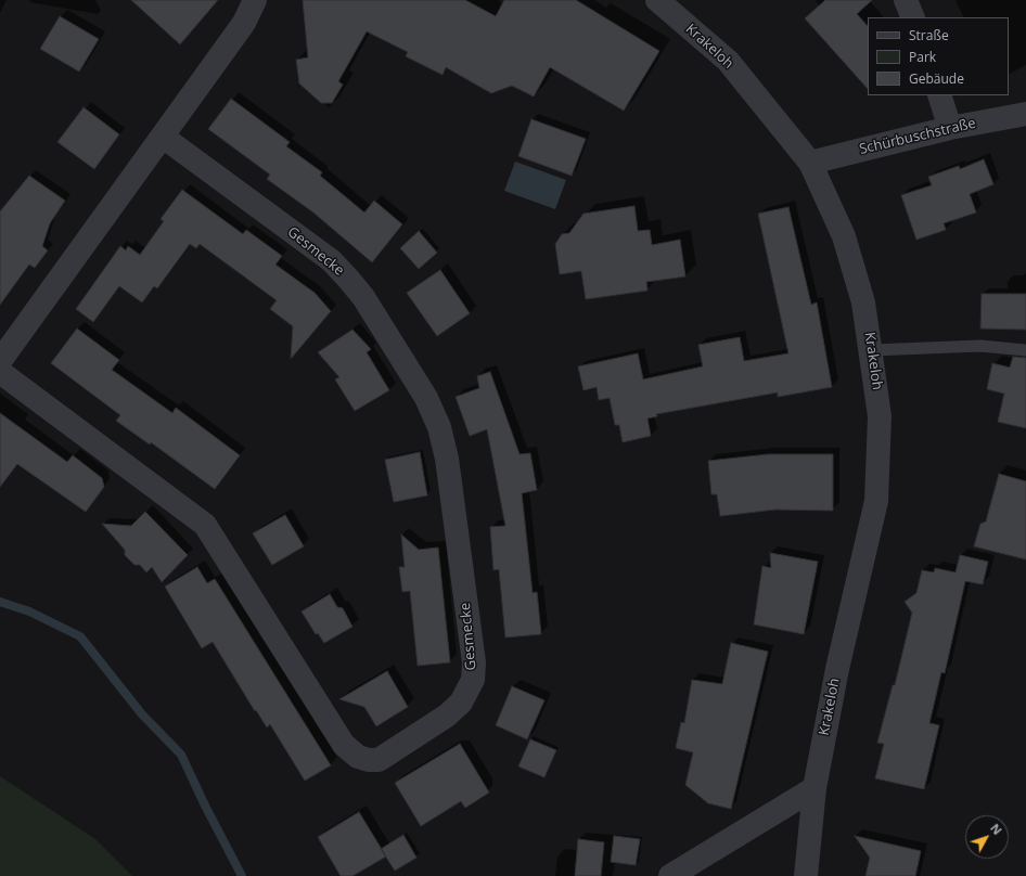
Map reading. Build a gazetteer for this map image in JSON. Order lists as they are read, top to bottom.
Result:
{
  "streets": {
    "street": ["Krakeloh", "Schürbuschstraße", "Gesmecke"]
  },
  "crossings": [
    ["Krakeloh", "Schürbuschstraße"]
  ],
  "legend": ["Straße", "Park", "Gebäude"],
  "north": "top right"
}
